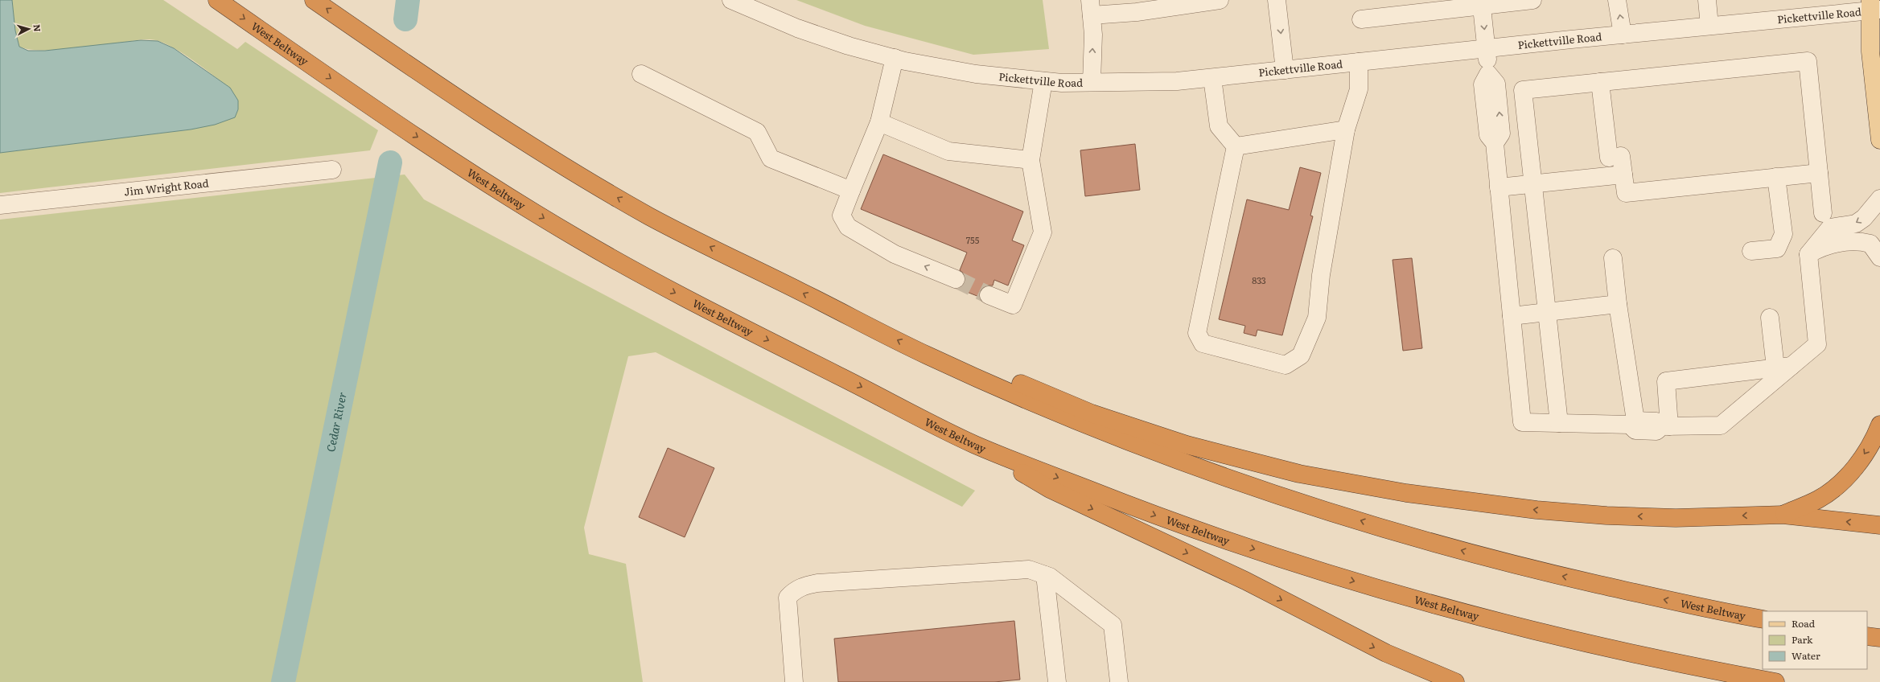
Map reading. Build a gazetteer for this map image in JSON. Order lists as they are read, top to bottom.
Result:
{
  "streets": {
    "highway": ["West Beltway"],
    "street": ["Pickettville Road", "Jim Wright Road"]
  },
  "water": ["Cedar River"],
  "house_numbers": ["755", "833"],
  "legend": ["Road", "Park", "Water"],
  "north": "right"
}
